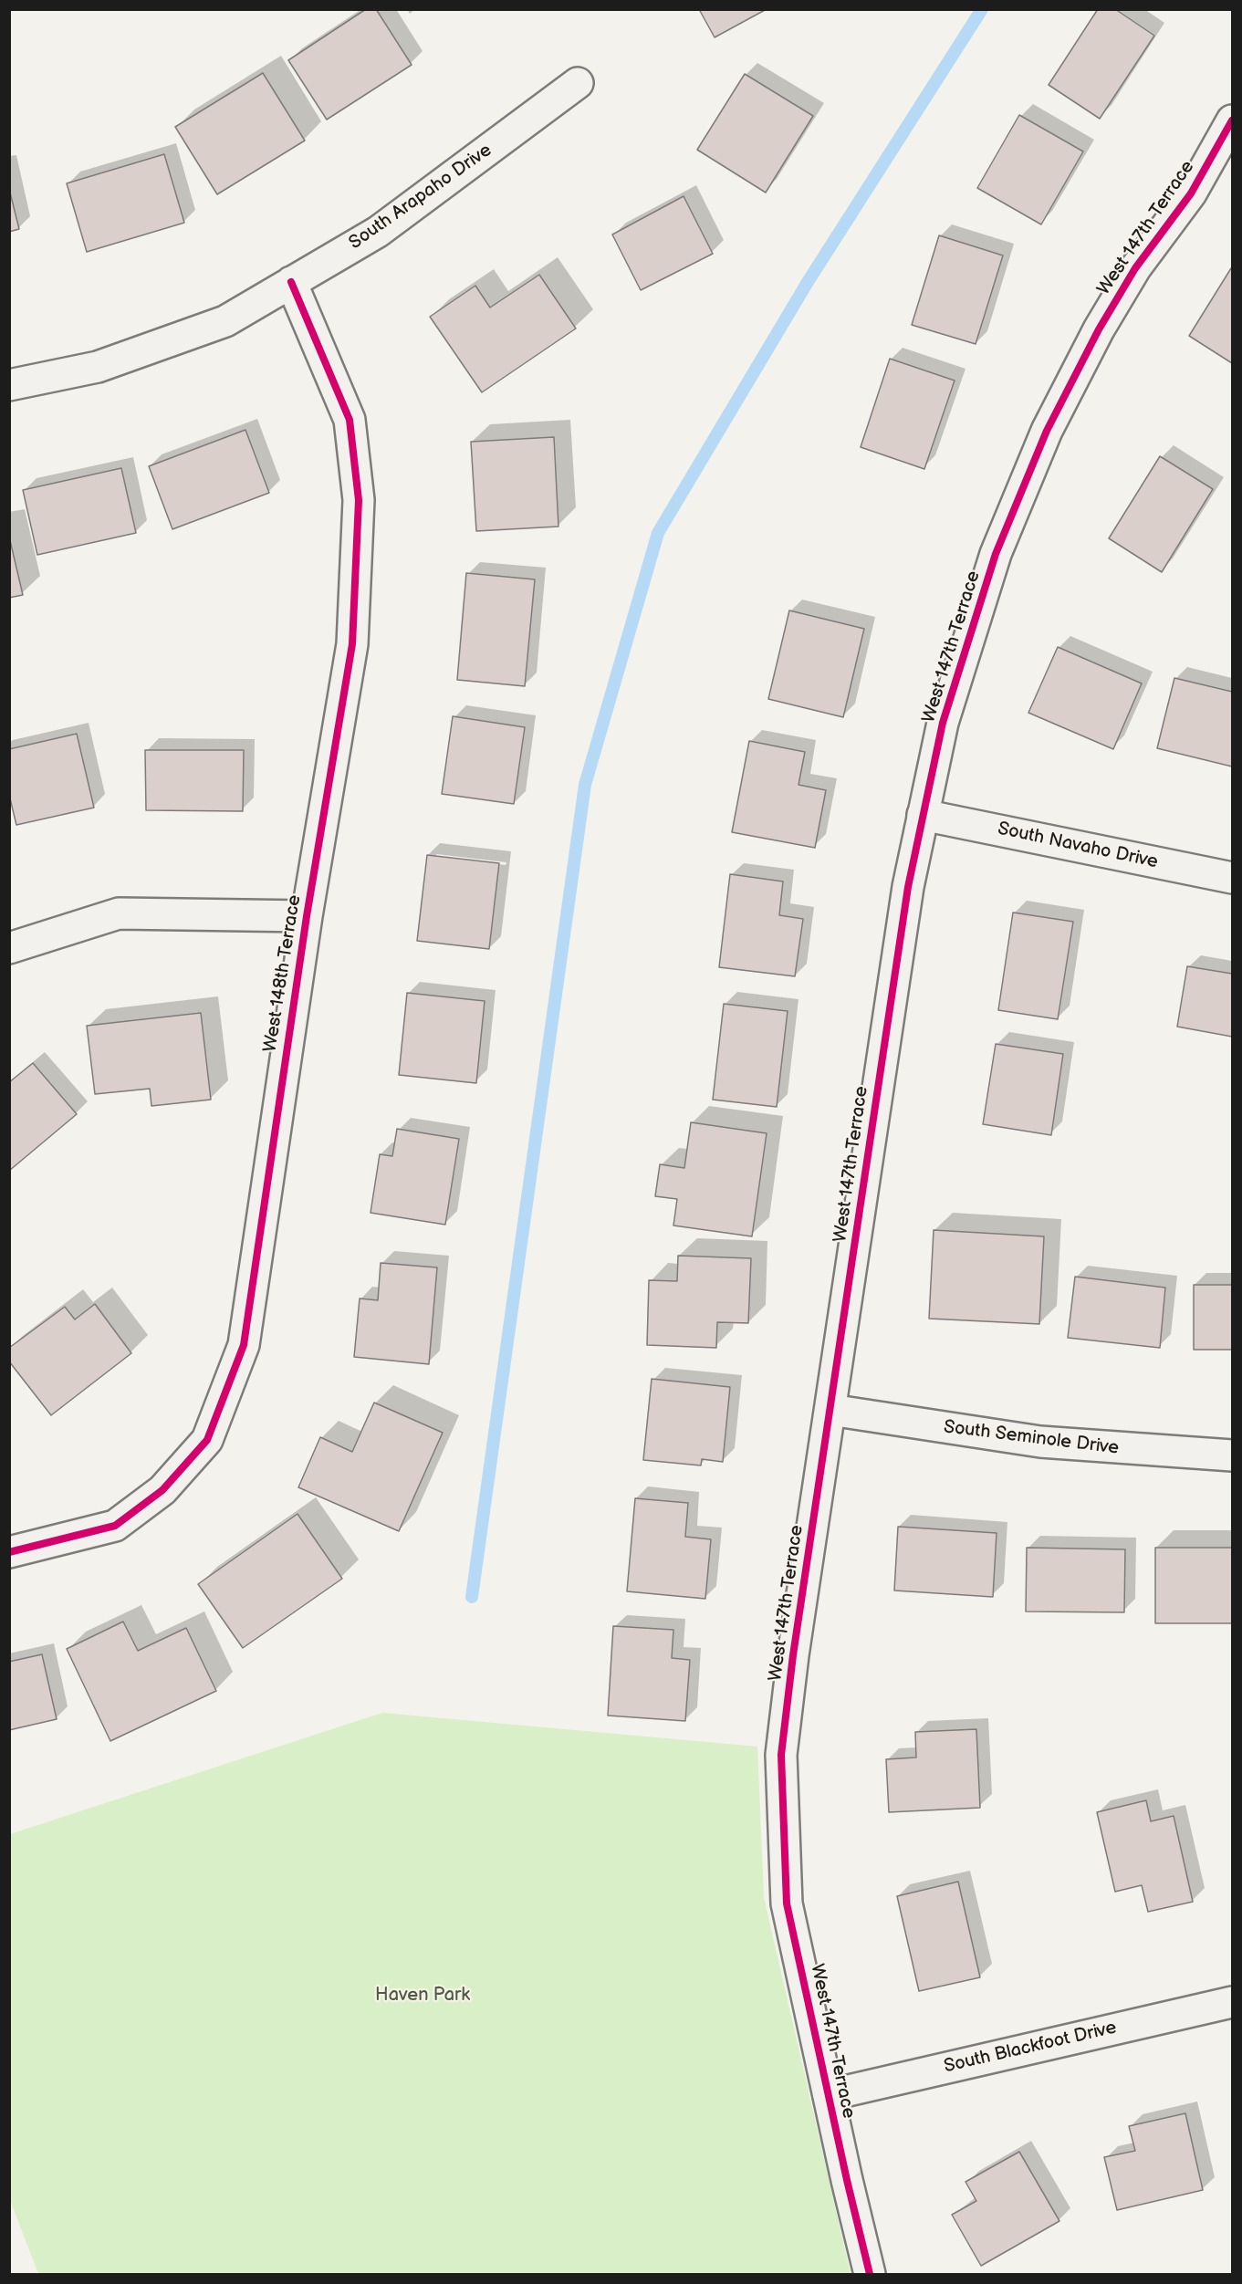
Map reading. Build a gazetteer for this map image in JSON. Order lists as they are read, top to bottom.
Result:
{
  "streets": {
    "street": [
      "South Arapaho Drive",
      "West 147th Terrace",
      "South Navaho Drive",
      "West 148th Terrace",
      "South Seminole Drive",
      "South Blackfoot Drive"
    ]
  },
  "crossings": [
    ["South Arapaho Drive", "West 148th Terrace"],
    ["West 147th Terrace", "South Navaho Drive"],
    ["West 147th Terrace", "South Seminole Drive"],
    ["West 147th Terrace", "South Blackfoot Drive"]
  ],
  "parks": ["Haven Park"]
}
